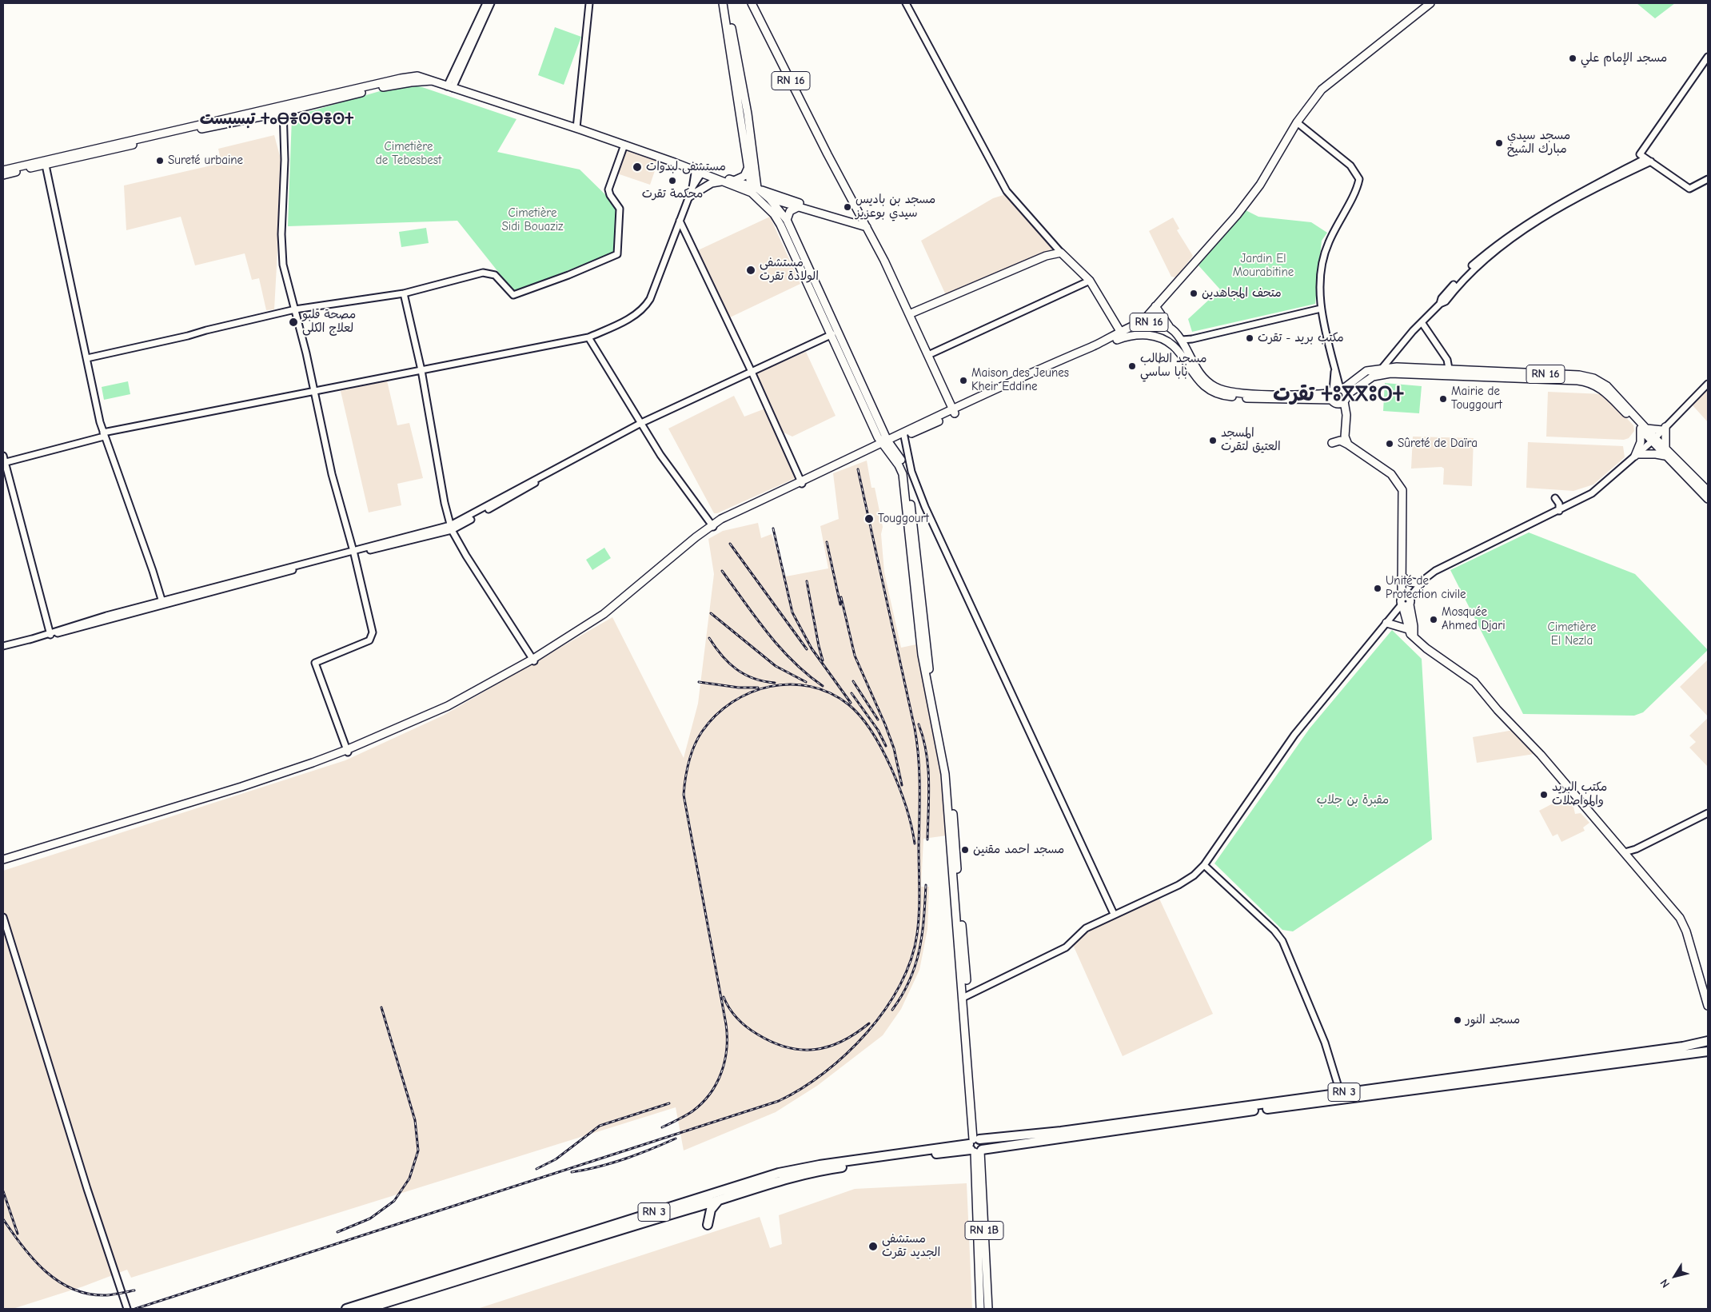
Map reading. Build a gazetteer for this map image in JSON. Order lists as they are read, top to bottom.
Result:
{
  "streets": {
    "highway": ["RN 3"],
    "main road": ["RN 16", "RN 1B"]
  },
  "crossings": [
    ["RN 3", "RN 1B"]
  ],
  "districts": ["تبسبست ⵜⴰⴱⴻⵙⴱⴻⵙⵜ", "تقرت ⵜⵓⴳⴳⵓⵔⵜ"],
  "parks": [
    "Cimetière de Tebesbest",
    "Cimetière Sidi Bouaziz",
    "Jardin El Mourabitine",
    "Cimetière El Nezla",
    "مقبرة بن جلاب"
  ],
  "places": [
    "مسجد الإمام علي",
    "مسجد سيدي مبارك الشيخ",
    "Sureté urbaine",
    "مستشفى لبدوات",
    "محكمة تقرت",
    "مسجد بن باديس سيدي بوعزيز",
    "مستشفى الولادة تقرت",
    "متحف المجاهدين",
    "مصحة قلبو لعلاج الكلى",
    "مكتب بريد - تقرت",
    "مسجد الطالب بابا ساسي",
    "Maison des Jeunes Kheir Eddine",
    "Mairie de Touggourt",
    "المسجد العتيق لتقرت",
    "Sûreté de Daïra",
    "Touggourt",
    "Unité de Protection civile",
    "Mosquée Ahmed Djari",
    "مكتب البريد والمواصلات",
    "مسجد احمد مقنين",
    "مسجد النور",
    "مستشفى الجديد تقرت"
  ],
  "north": "bottom left"
}
